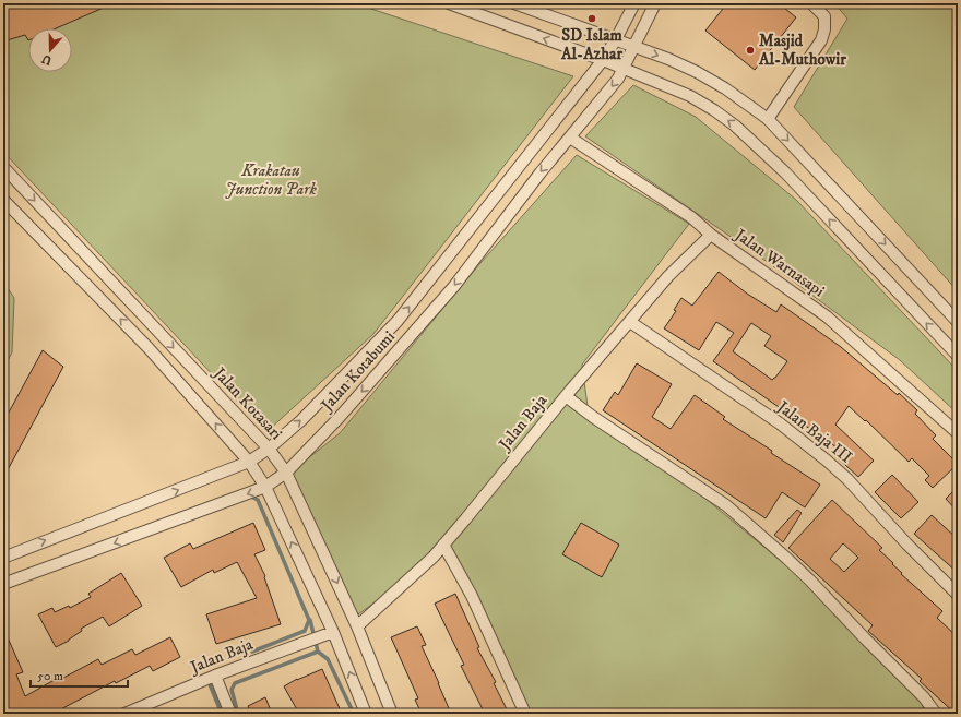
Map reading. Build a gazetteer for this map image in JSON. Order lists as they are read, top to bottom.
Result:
{
  "streets": {
    "street": [
      "Jalan Warnasapi",
      "Jalan Kotabumi",
      "Jalan Kotasari",
      "Jalan Baja",
      "Jalan Baja III"
    ]
  },
  "crossings": [
    ["Jalan Warnasapi", "Jalan Kotabumi"],
    ["Jalan Warnasapi", "Jalan Baja"],
    ["Jalan Kotabumi", "Jalan Kotasari"],
    ["Jalan Kotasari", "Jalan Baja"],
    ["Jalan Baja", "Jalan Baja III"]
  ],
  "parks": ["Krakatau Junction Park"],
  "places": ["SD Islam Al-Azhar", "Masjid Al-Muthowir"],
  "scale_bar": "50 m",
  "north": "bottom"
}
